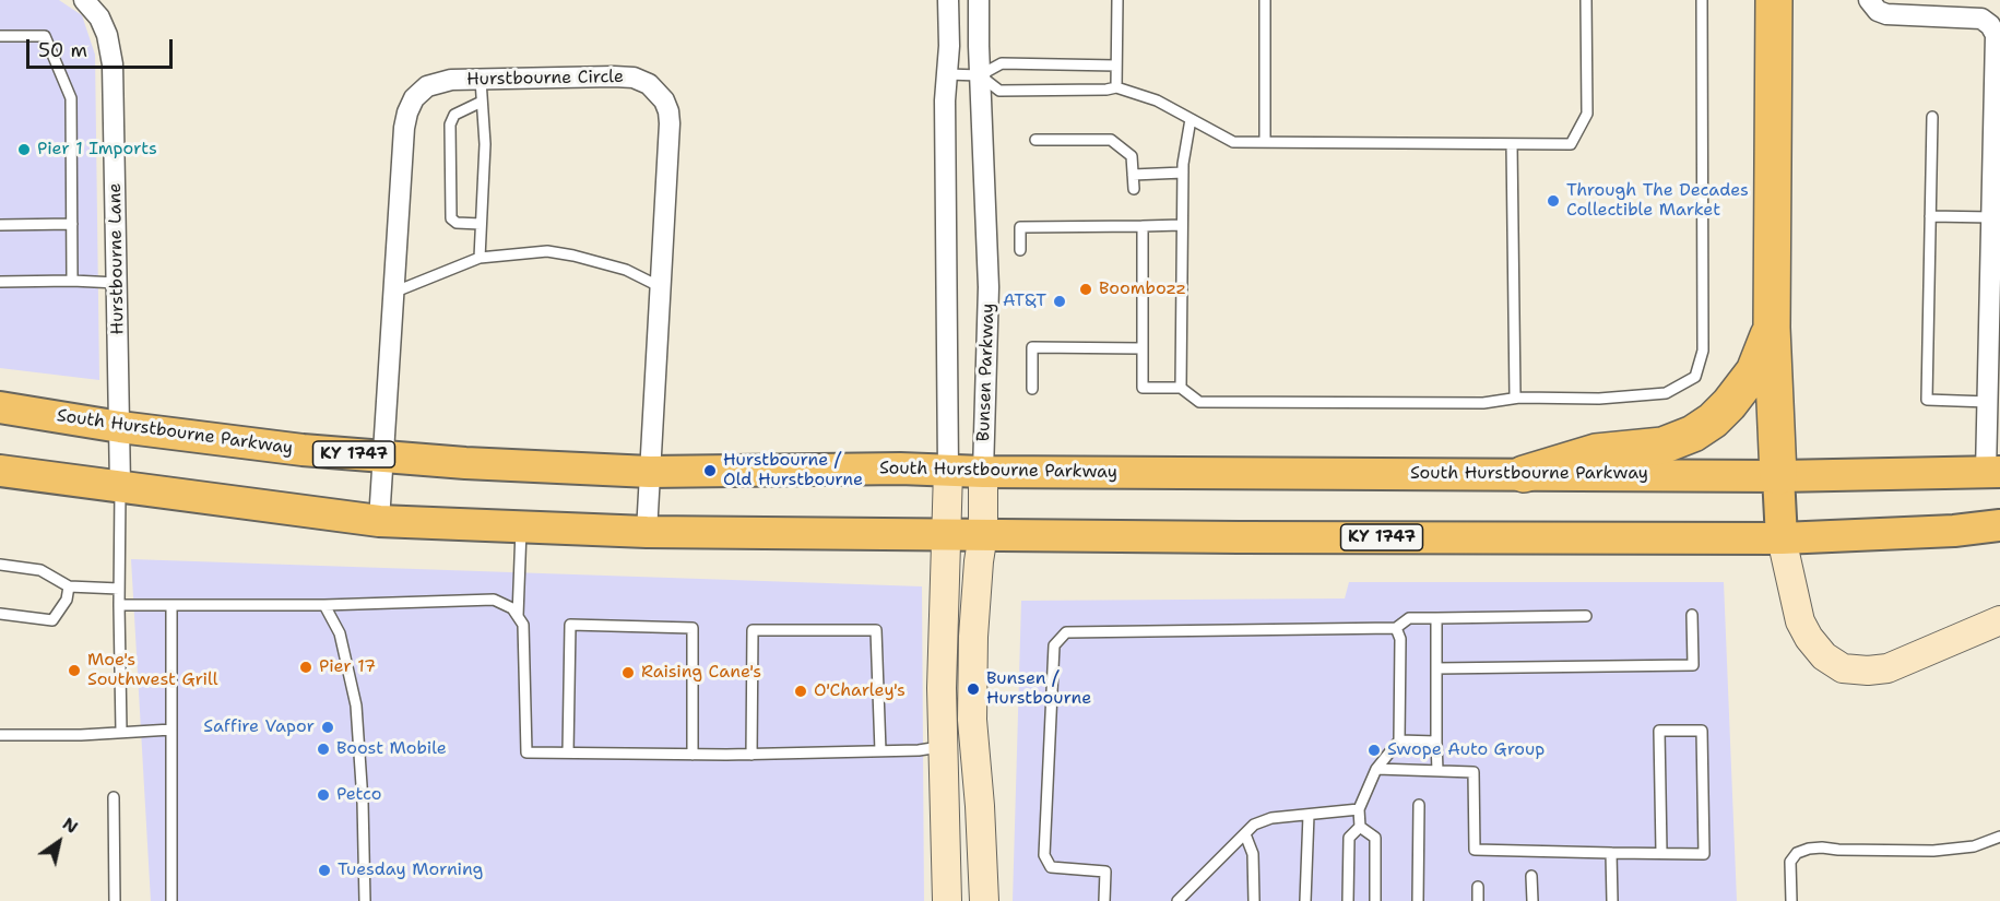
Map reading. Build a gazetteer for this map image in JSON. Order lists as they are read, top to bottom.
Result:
{
  "streets": {
    "main road": ["South Hurstbourne Parkway", "KY 1747"],
    "street": ["Hurstbourne Circle", "Hurstbourne Lane", "Bunsen Parkway"]
  },
  "crossings": [
    ["Hurstbourne Circle", "South Hurstbourne Parkway"],
    ["Hurstbourne Circle", "KY 1747"],
    ["Hurstbourne Lane", "South Hurstbourne Parkway"],
    ["Hurstbourne Lane", "KY 1747"],
    ["Bunsen Parkway", "South Hurstbourne Parkway"],
    ["Bunsen Parkway", "KY 1747"]
  ],
  "places": [
    "Pier 1 Imports",
    "Through The Decades Collectible Market",
    "Boombozz",
    "AT&T",
    "Hurstbourne / Old Hurstbourne",
    "Pier 17",
    "Moe's Southwest Grill",
    "Raising Cane's",
    "Bunsen / Hurstbourne",
    "O'Charley's",
    "Saffire Vapor",
    "Boost Mobile",
    "Swope Auto Group",
    "Petco",
    "Tuesday Morning"
  ],
  "scale_bar": "50 m",
  "north": "top right"
}
